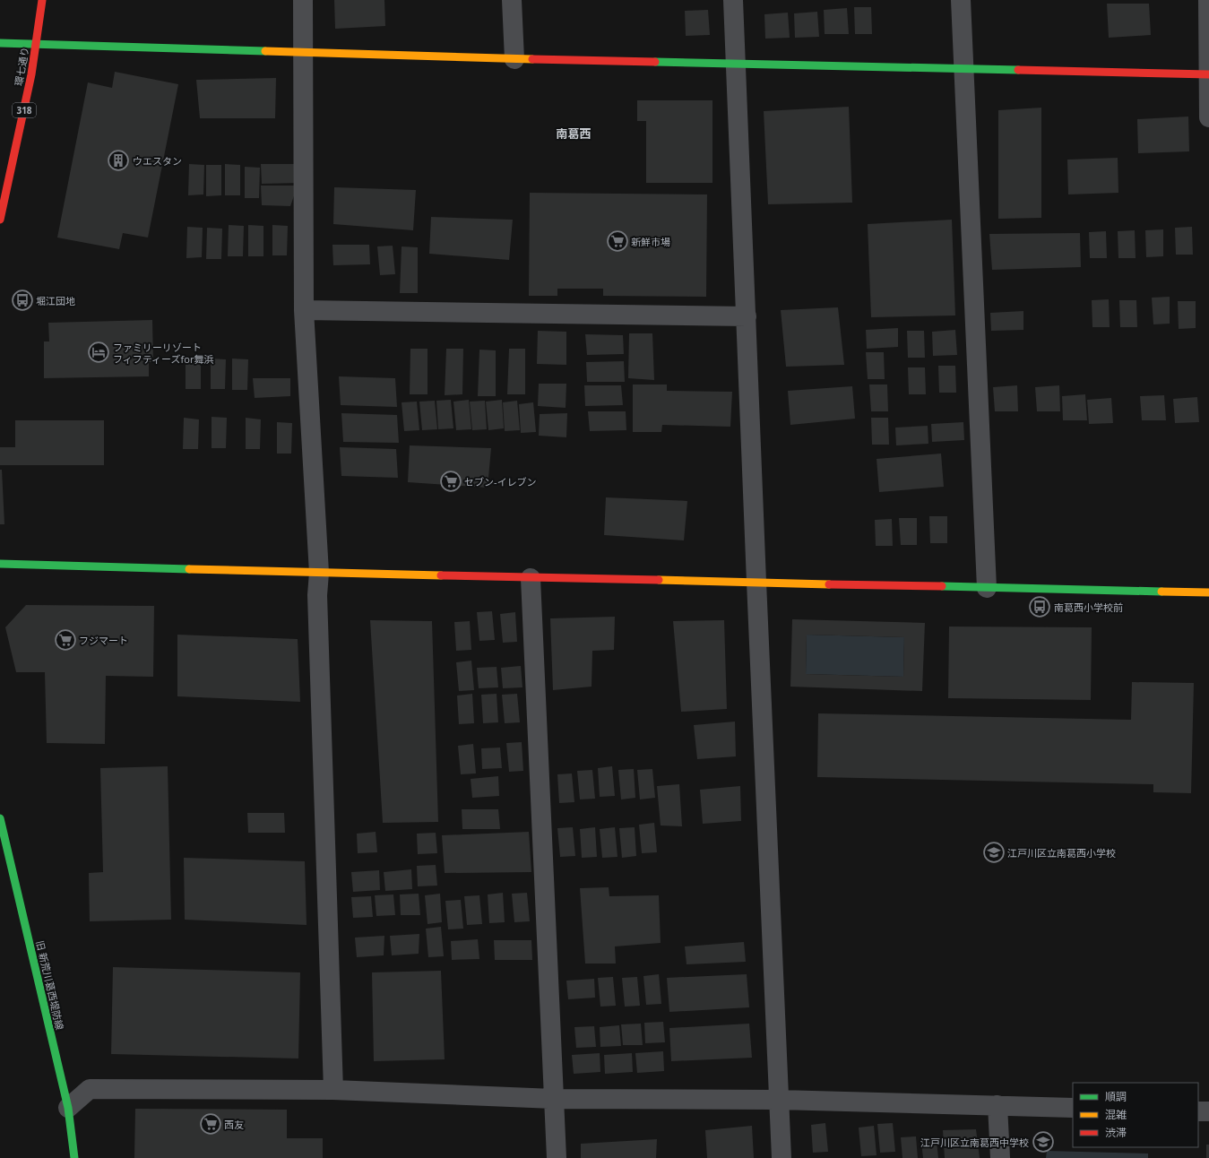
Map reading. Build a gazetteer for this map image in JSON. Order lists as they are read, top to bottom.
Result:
{
  "streets": {
    "street": ["環七通り", "318", "旧 新荒川葛西堤防線"]
  },
  "districts": ["南葛西"],
  "places": {
    "building": ["ウエスタン"],
    "supermarket": [
      "新鮮市場",
      "セブン-イレブン",
      "フジマート",
      "西友"
    ],
    "bus stop": ["堀江団地", "南葛西小学校前"],
    "hotel": ["ファミリーリゾート フィフティーズfor舞浜"],
    "school or university": ["江戸川区立南葛西小学校", "江戸川区立南葛西中学校"]
  },
  "legend": ["順調", "混雑", "渋滞"]
}
